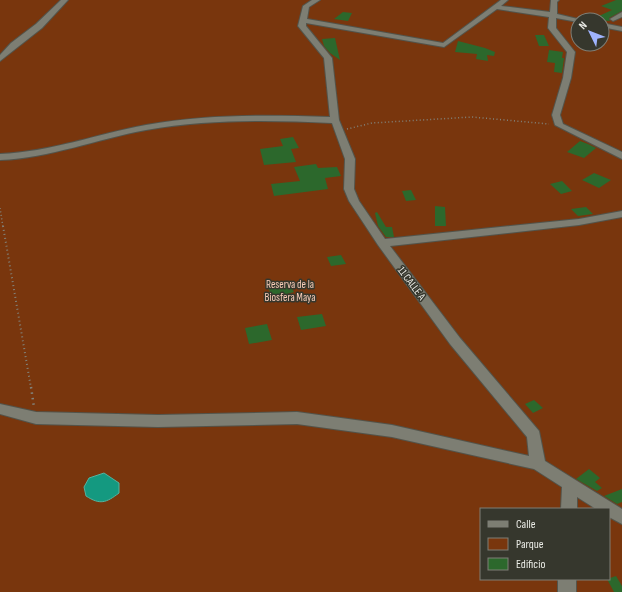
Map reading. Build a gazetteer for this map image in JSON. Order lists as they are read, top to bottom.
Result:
{
  "streets": {
    "street": ["11 CALLE A"]
  },
  "parks": ["Reserva de la Biosfera Maya"],
  "legend": ["Calle", "Parque", "Edificio"],
  "north": "top left"
}
